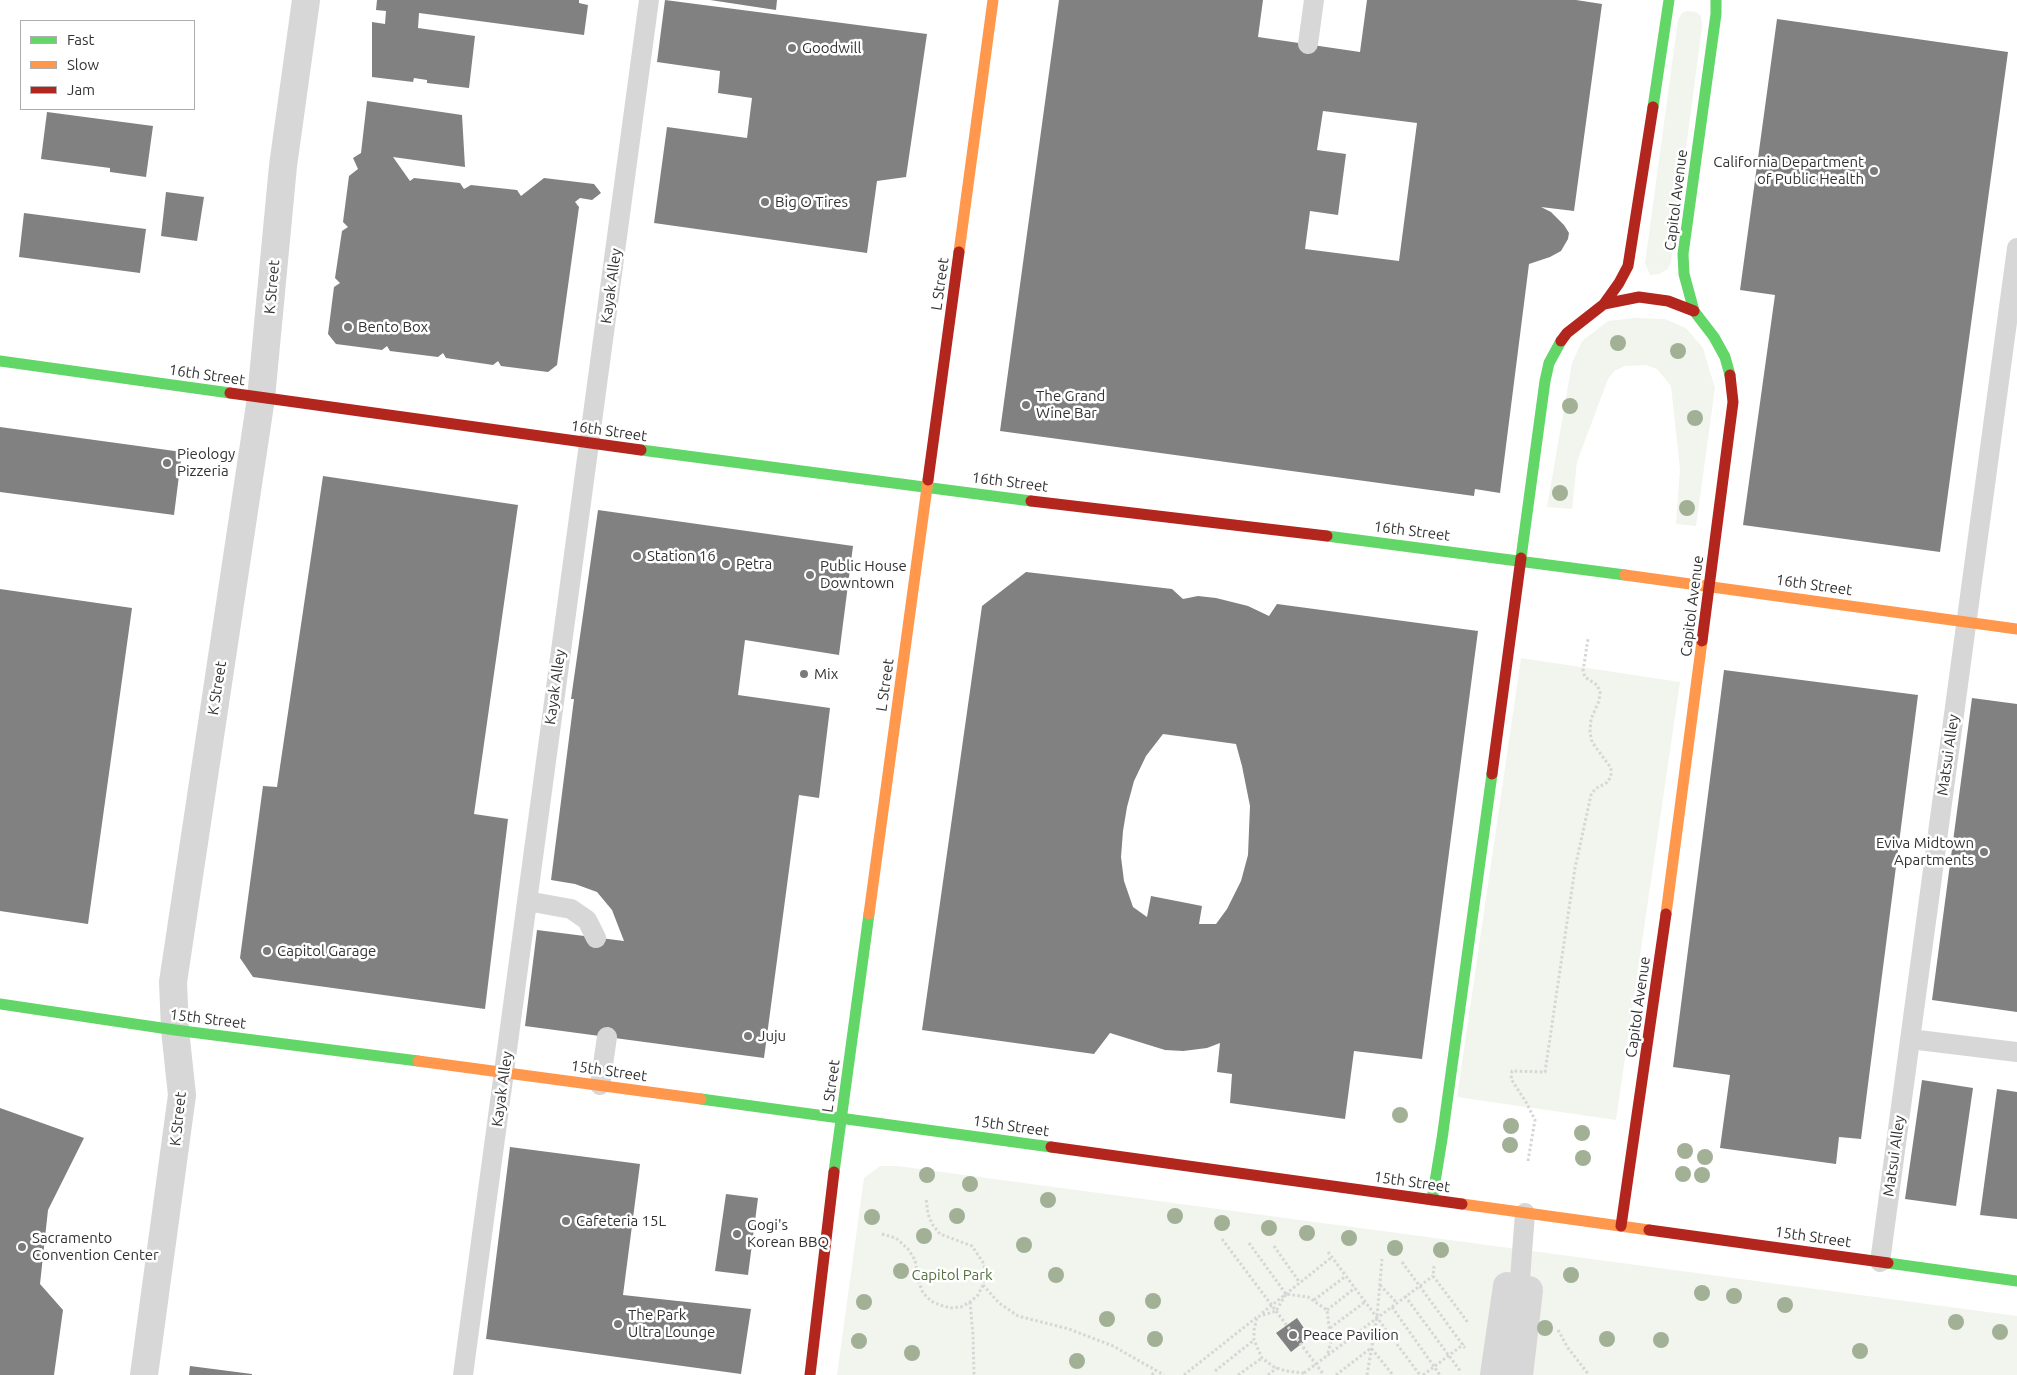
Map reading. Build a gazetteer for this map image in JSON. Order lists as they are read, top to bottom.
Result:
{
  "streets": {
    "main road": [
      "Capitol Avenue",
      "L Street",
      "16th Street",
      "15th Street"
    ],
    "street": ["K Street"],
    "lane": ["Kayak Alley", "Matsui Alley"]
  },
  "crossings": [
    ["Capitol Avenue", "16th Street"],
    ["Capitol Avenue", "15th Street"],
    ["L Street", "16th Street"],
    ["L Street", "15th Street"],
    ["Kayak Alley", "16th Street"],
    ["Kayak Alley", "15th Street"],
    ["K Street", "16th Street"],
    ["K Street", "15th Street"],
    ["16th Street", "Matsui Alley"],
    ["Matsui Alley", "15th Street"]
  ],
  "parks": ["Capitol Park"],
  "places": [
    "Goodwill",
    "California Department of Public Health",
    "Big O Tires",
    "Bento Box",
    "The Grand Wine Bar",
    "Pieology Pizzeria",
    "Station 16",
    "Petra",
    "Public House Downtown",
    "Mix",
    "Eviva Midtown Apartments",
    "Capitol Garage",
    "Juju",
    "Cafeteria 15L",
    "Gogi's Korean BBQ",
    "Sacramento Convention Center",
    "The Park Ultra Lounge",
    "Peace Pavilion"
  ],
  "legend": ["Fast", "Slow", "Jam"]
}
